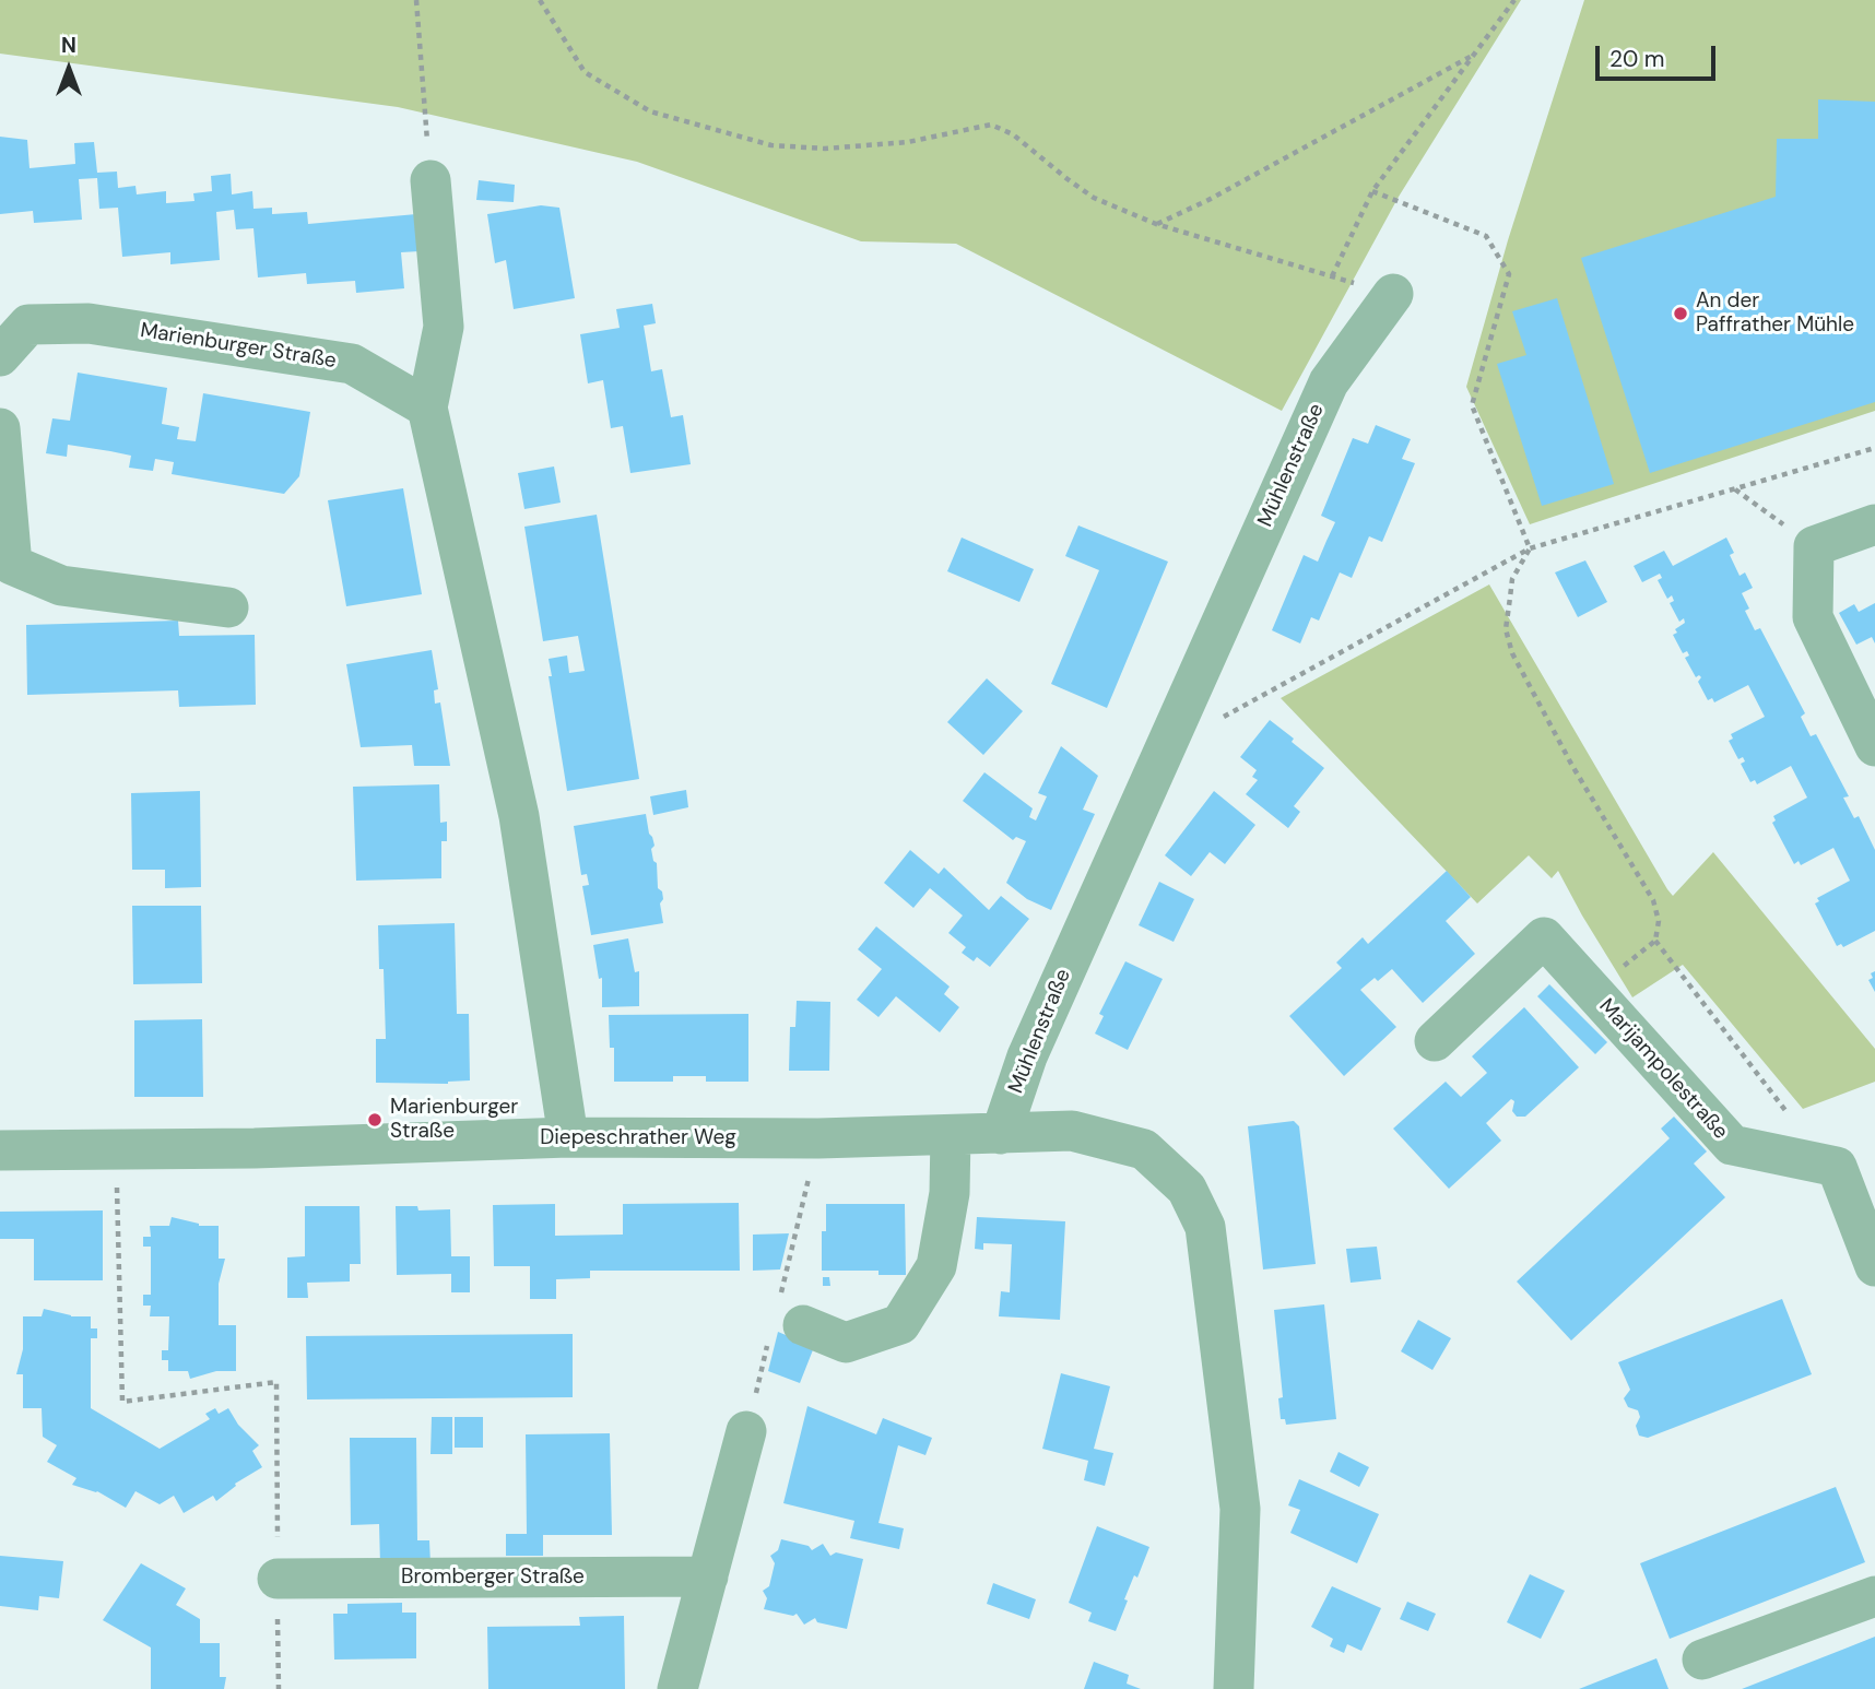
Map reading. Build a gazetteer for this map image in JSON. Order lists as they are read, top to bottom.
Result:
{
  "streets": {
    "street": [
      "Marienburger Straße",
      "Mühlenstraße",
      "Marijampolestraße",
      "Diepeschrather Weg",
      "Bromberger Straße"
    ]
  },
  "crossings": [
    ["Mühlenstraße", "Diepeschrather Weg"]
  ],
  "places": ["An der Paffrather Mühle", "Marienburger Straße"],
  "scale_bar": "20 m",
  "north": "top"
}
